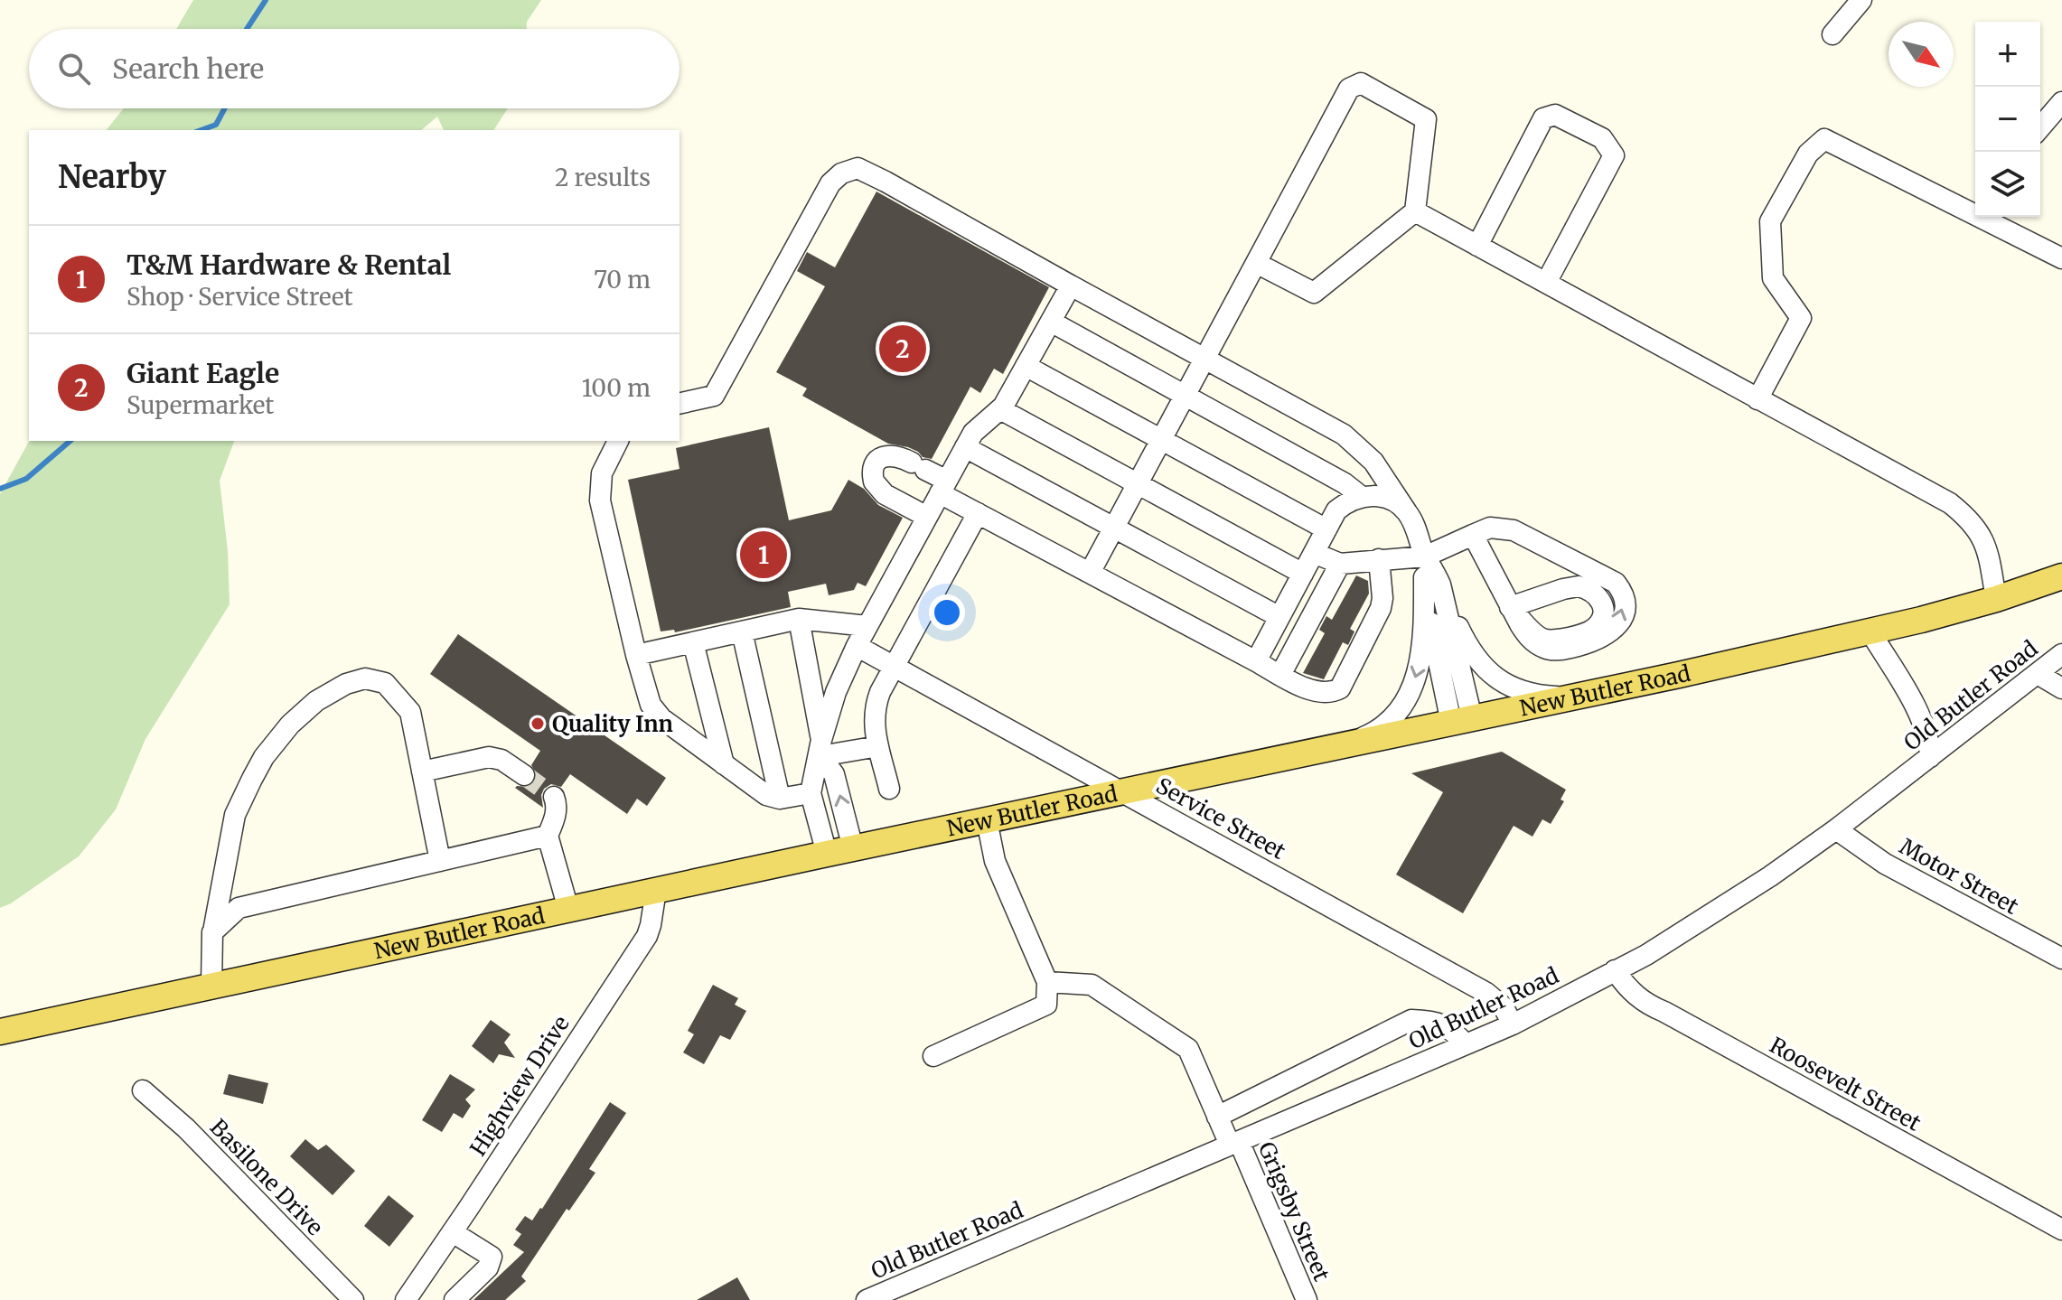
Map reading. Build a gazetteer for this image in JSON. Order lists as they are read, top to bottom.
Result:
{
  "streets": {
    "main road": ["New Butler Road"],
    "street": [
      "Old Butler Road",
      "Service Street",
      "Motor Street",
      "Roosevelt Street",
      "Highview Drive",
      "Basilone Drive",
      "Grigsby Street"
    ]
  },
  "crossings": [
    ["New Butler Road", "Service Street"],
    ["New Butler Road", "Highview Drive"],
    ["Old Butler Road", "Service Street"],
    ["Old Butler Road", "Motor Street"],
    ["Old Butler Road", "Roosevelt Street"],
    ["Old Butler Road", "Grigsby Street"]
  ],
  "places": ["Quality Inn"],
  "north": "bottom right",
  "page": {
    "map_buttons": ["+", "−"],
    "search": "Search here",
    "heading": ["Nearby", "2 results"],
    "list": [
      {
        "mark": "1",
        "name": "T&M Hardware & Rental",
        "note": "Shop · Service Street",
        "value": "70 m"
      },
      {
        "mark": "2",
        "name": "Giant Eagle",
        "note": "Supermarket",
        "value": "100 m"
      }
    ],
    "pins": ["2", "1"]
  }
}
